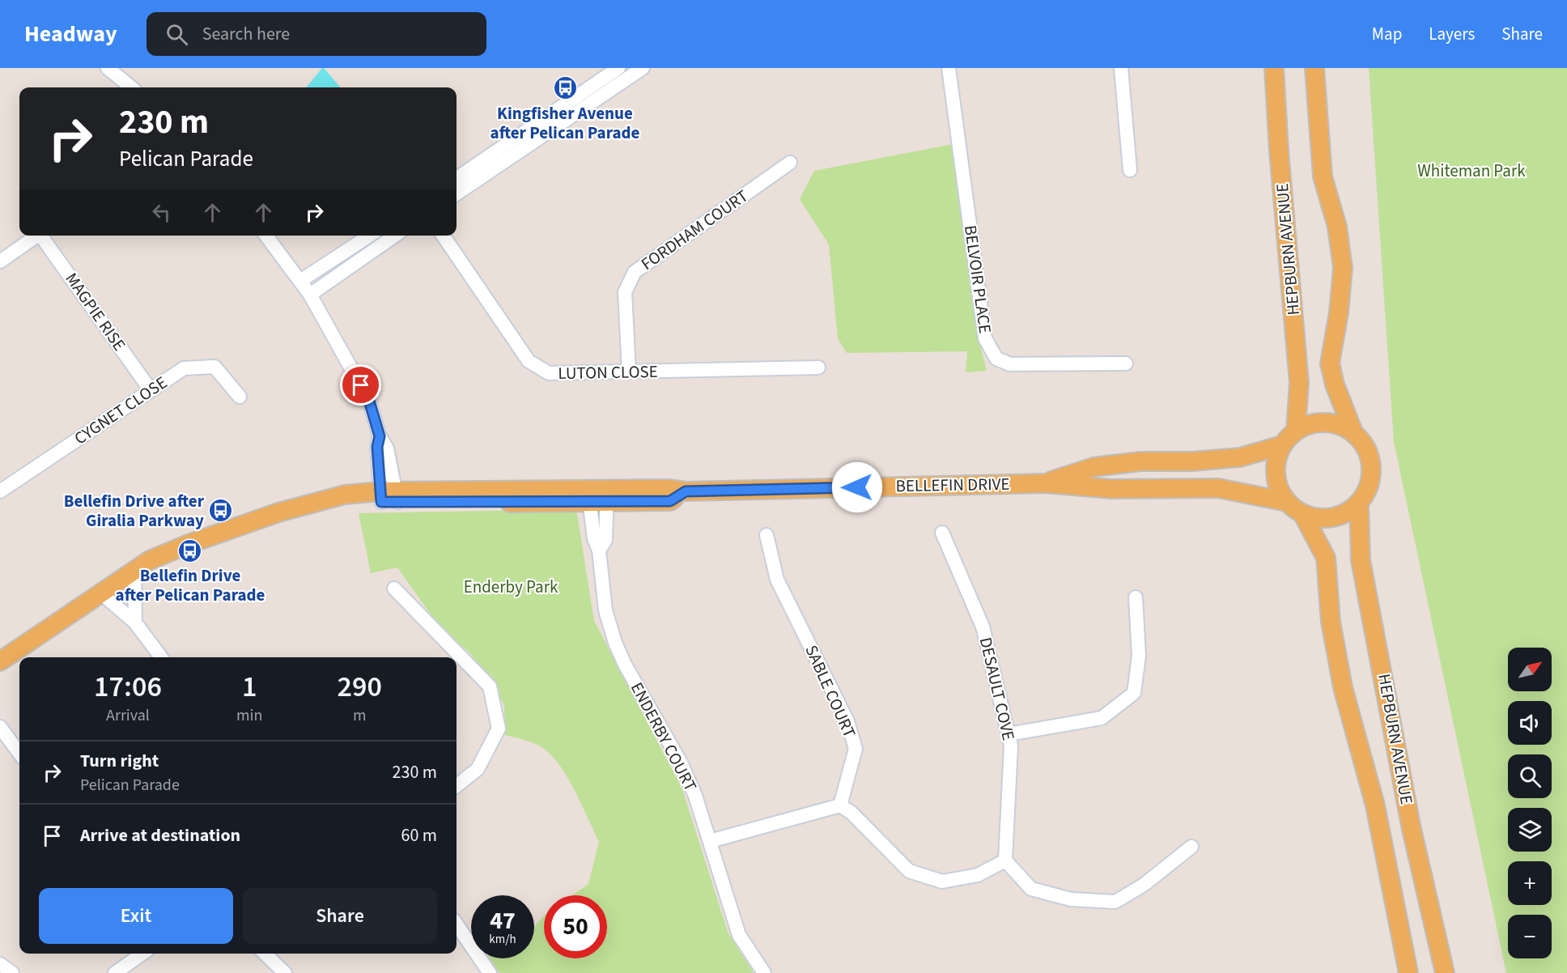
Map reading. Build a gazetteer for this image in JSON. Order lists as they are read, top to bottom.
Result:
{
  "streets": {
    "main road": ["HEPBURN AVENUE", "BELLEFIN DRIVE"],
    "street": [
      "FORDHAM COURT",
      "BELVOIR PLACE",
      "MAGPIE RISE",
      "LUTON CLOSE",
      "CYGNET CLOSE",
      "DESAULT COVE",
      "SABLE COURT",
      "ENDERBY COURT"
    ]
  },
  "crossings": [
    ["FORDHAM COURT", "LUTON CLOSE"],
    ["HEPBURN AVENUE", "BELLEFIN DRIVE"],
    ["MAGPIE RISE", "CYGNET CLOSE"],
    ["BELLEFIN DRIVE", "ENDERBY COURT"]
  ],
  "parks": ["Whiteman Park", "Enderby Park"],
  "places": {
    "bus stop": ["Kingfisher Avenue after Pelican Parade", "Bellefin Drive after Giralia Parkway", "Bellefin Drive after Pelican Parade"]
  },
  "north": "top right",
  "page": {
    "header": "Headway",
    "search": "Search here",
    "nav": ["Map", "Layers", "Share"],
    "turn": ["230 m", "Pelican Parade"],
    "map_buttons": ["+", "−"],
    "eta": [
      "17:06",
      "Arrival",
      "1",
      "min",
      "290",
      "m"
    ],
    "list": [
      {
        "name": "Turn right",
        "note": "Pelican Parade",
        "value": "230 m"
      },
      {
        "name": "Arrive at destination",
        "value": "60 m"
      }
    ],
    "buttons": ["Exit", "Share"],
    "speed": "47 km/h",
    "limit": "50"
  }
}
